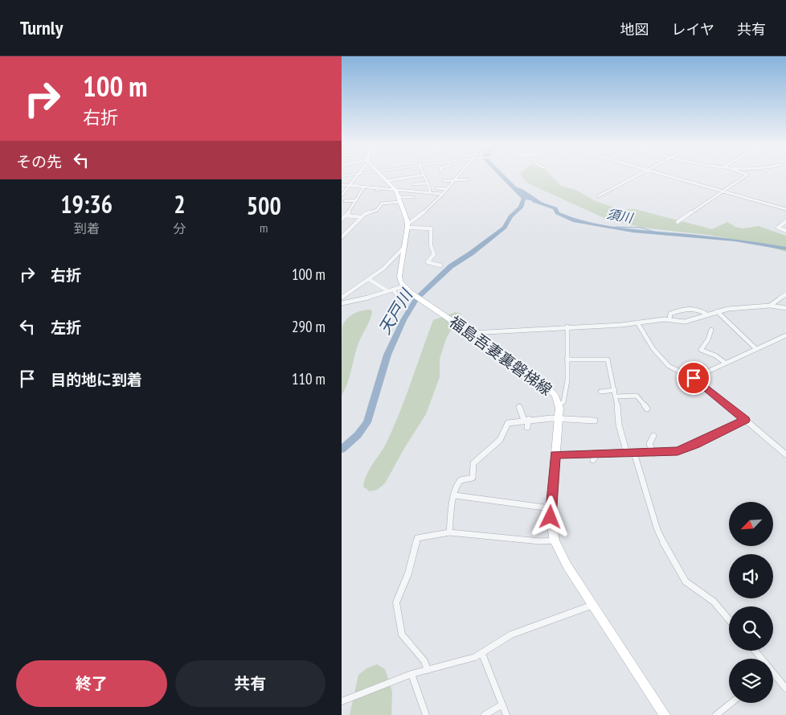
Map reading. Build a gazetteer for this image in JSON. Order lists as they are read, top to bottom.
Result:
{
  "streets": {
    "main road": ["福島吾妻裏磐梯線"]
  },
  "water": ["須川", "天戸川"],
  "north": "bottom left",
  "page": {
    "header": "Turnly",
    "nav": ["地図", "レイヤ", "共有"],
    "turn": ["100 m", "右折"],
    "then": "その先",
    "eta": [
      "19:36",
      "到着",
      "2",
      "分",
      "500",
      "m"
    ],
    "list": [
      {
        "name": "右折",
        "value": "100 m"
      },
      {
        "name": "左折",
        "value": "290 m"
      },
      {
        "name": "目的地に到着",
        "value": "110 m"
      }
    ],
    "buttons": ["終了", "共有"]
  }
}
